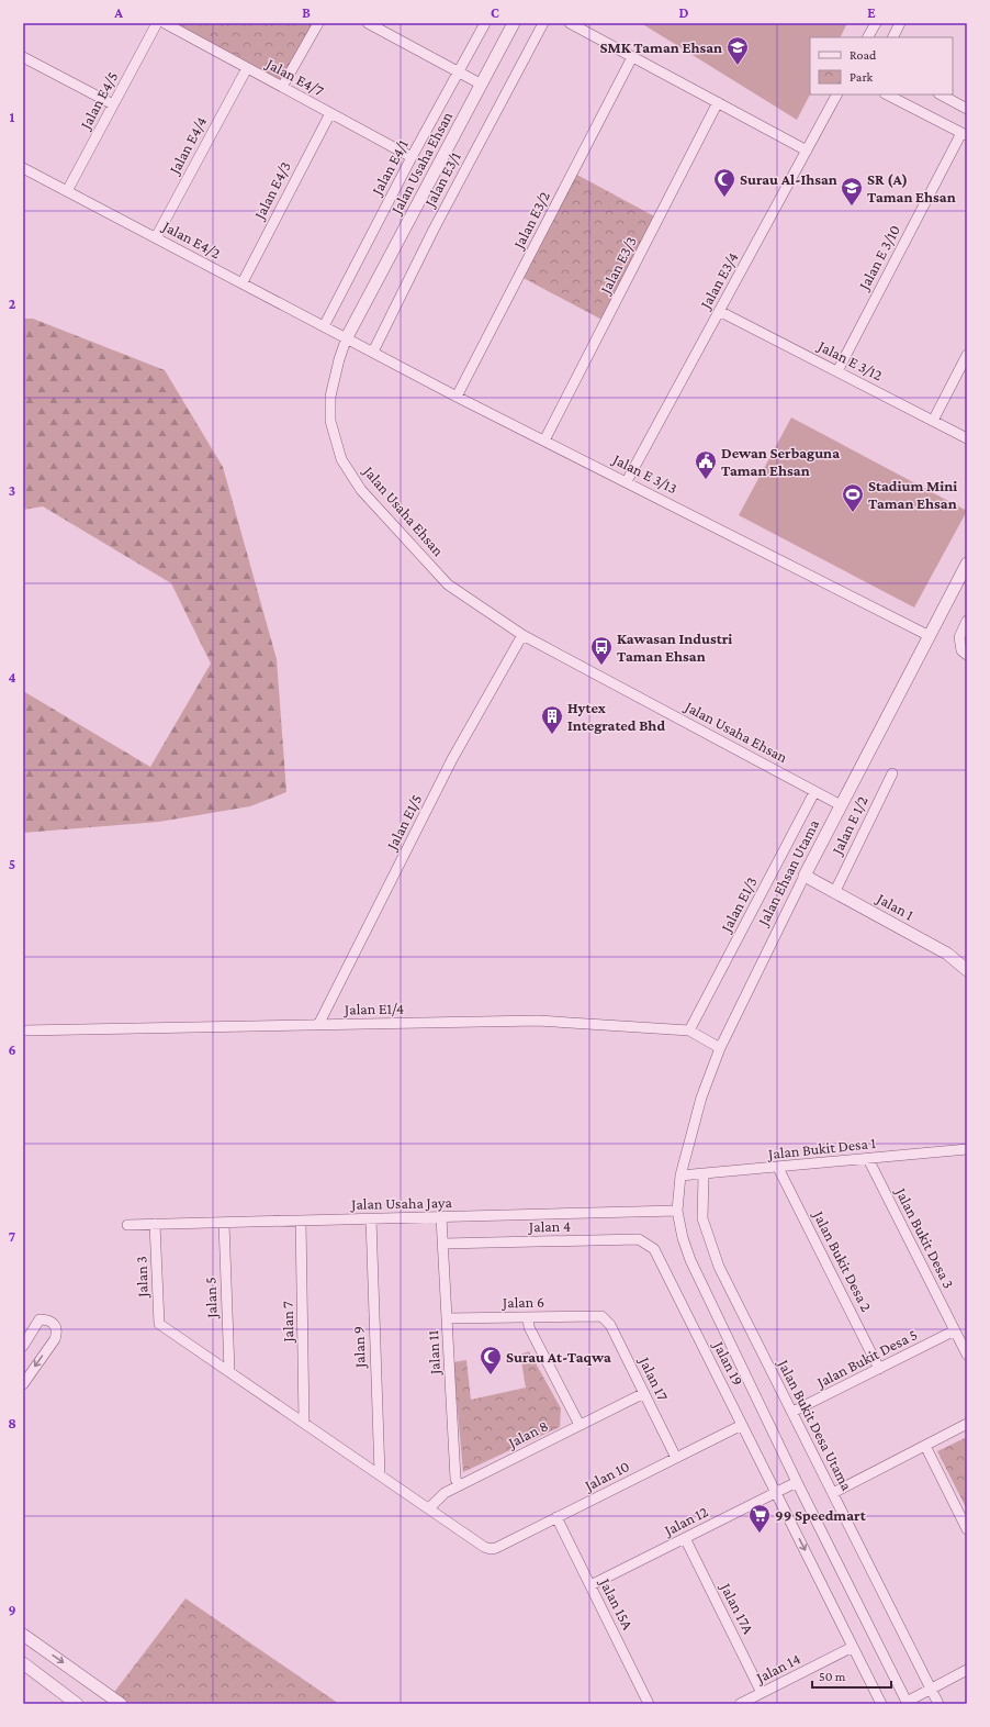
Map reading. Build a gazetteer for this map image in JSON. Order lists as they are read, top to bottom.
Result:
{
  "streets": {
    "street": [
      "Jalan E4/7",
      "Jalan E4/5",
      "Jalan E4/4",
      "Jalan Usaha Ehsan",
      "Jalan E4/1",
      "Jalan E3/1",
      "Jalan E4/3",
      "Jalan E3/2",
      "Jalan E4/2",
      "Jalan E 3/10",
      "Jalan E3/3",
      "Jalan E3/4",
      "Jalan E 3/12",
      "Jalan E 3/13",
      "Jalan E1/5",
      "Jalan E 1/2",
      "Jalan Ehsan Utama",
      "Jalan E1/3",
      "Jalan 1",
      "Jalan E1/4",
      "Jalan Bukit Desa 1",
      "Jalan Usaha Jaya",
      "Jalan 4",
      "Jalan Bukit Desa 3",
      "Jalan Bukit Desa 2",
      "Jalan 3",
      "Jalan 5",
      "Jalan 6",
      "Jalan 7",
      "Jalan 9",
      "Jalan 11",
      "Jalan Bukit Desa 5",
      "Jalan 19",
      "Jalan 17",
      "Jalan Bukit Desa Utama",
      "Jalan 8",
      "Jalan 10",
      "Jalan 12",
      "Jalan 15A",
      "Jalan 17A",
      "Jalan 14"
    ]
  },
  "crossings": [
    ["Jalan E4/7", "Jalan E4/4"],
    ["Jalan E4/7", "Jalan E4/1"],
    ["Jalan E4/7", "Jalan E4/3"],
    ["Jalan E4/5", "Jalan E4/2"],
    ["Jalan E4/4", "Jalan E4/2"],
    ["Jalan Usaha Ehsan", "Jalan E4/2"],
    ["Jalan Usaha Ehsan", "Jalan E 3/13"],
    ["Jalan Usaha Ehsan", "Jalan E1/5"],
    ["Jalan Usaha Ehsan", "Jalan Ehsan Utama"],
    ["Jalan Usaha Ehsan", "Jalan E1/3"],
    ["Jalan E4/1", "Jalan E4/2"],
    ["Jalan E3/1", "Jalan E 3/13"],
    ["Jalan E4/3", "Jalan E4/2"],
    ["Jalan E3/2", "Jalan E 3/13"],
    ["Jalan E4/2", "Jalan E 3/13"],
    ["Jalan E 3/10", "Jalan E 3/12"],
    ["Jalan E3/3", "Jalan E 3/13"],
    ["Jalan E3/4", "Jalan E 3/12"],
    ["Jalan E3/4", "Jalan E 3/13"],
    ["Jalan E 3/13", "Jalan Ehsan Utama"],
    ["Jalan E1/5", "Jalan E1/4"],
    ["Jalan E 1/2", "Jalan 1"],
    ["Jalan Ehsan Utama", "Jalan 1"],
    ["Jalan Ehsan Utama", "Jalan E1/4"],
    ["Jalan Ehsan Utama", "Jalan Bukit Desa 1"],
    ["Jalan Ehsan Utama", "Jalan Usaha Jaya"],
    ["Jalan E1/3", "Jalan E1/4"],
    ["Jalan Bukit Desa 1", "Jalan Bukit Desa 3"],
    ["Jalan Bukit Desa 1", "Jalan Bukit Desa 2"],
    ["Jalan Bukit Desa 1", "Jalan Bukit Desa Utama"],
    ["Jalan Usaha Jaya", "Jalan 3"],
    ["Jalan Usaha Jaya", "Jalan 5"],
    ["Jalan Usaha Jaya", "Jalan 7"],
    ["Jalan Usaha Jaya", "Jalan 9"],
    ["Jalan Usaha Jaya", "Jalan 11"],
    ["Jalan 4", "Jalan 11"],
    ["Jalan 4", "Jalan 19"],
    ["Jalan Bukit Desa 3", "Jalan Bukit Desa 5"],
    ["Jalan Bukit Desa 2", "Jalan Bukit Desa 5"],
    ["Jalan 3", "Jalan 5"],
    ["Jalan 6", "Jalan 11"],
    ["Jalan 6", "Jalan 17"],
    ["Jalan 11", "Jalan 8"],
    ["Jalan Bukit Desa 5", "Jalan Bukit Desa Utama"],
    ["Jalan 19", "Jalan 10"],
    ["Jalan 19", "Jalan 12"],
    ["Jalan 19", "Jalan 14"],
    ["Jalan 17", "Jalan 8"],
    ["Jalan 17", "Jalan 10"],
    ["Jalan 8", "Jalan 10"],
    ["Jalan 10", "Jalan 15A"],
    ["Jalan 12", "Jalan 15A"],
    ["Jalan 12", "Jalan 17A"],
    ["Jalan 17A", "Jalan 14"]
  ],
  "places": {
    "school or university": ["SMK Taman Ehsan", "SR (A) Taman Ehsan"],
    "mosque": ["Surau Al-Ihsan", "Surau At-Taqwa"],
    "public building": ["Dewan Serbaguna Taman Ehsan"],
    "sports": ["Stadium Mini Taman Ehsan"],
    "bus stop": ["Kawasan Industri Taman Ehsan"],
    "building": ["Hytex Integrated Bhd"],
    "supermarket": ["99 Speedmart"]
  },
  "legend": ["Road", "Park"],
  "scale_bar": "50 m",
  "grid": {
    "columns": [
      "A",
      "B",
      "C",
      "D",
      "E"
    ],
    "rows": [
      "1",
      "2",
      "3",
      "4",
      "5",
      "6",
      "7",
      "8",
      "9"
    ]
  }
}
